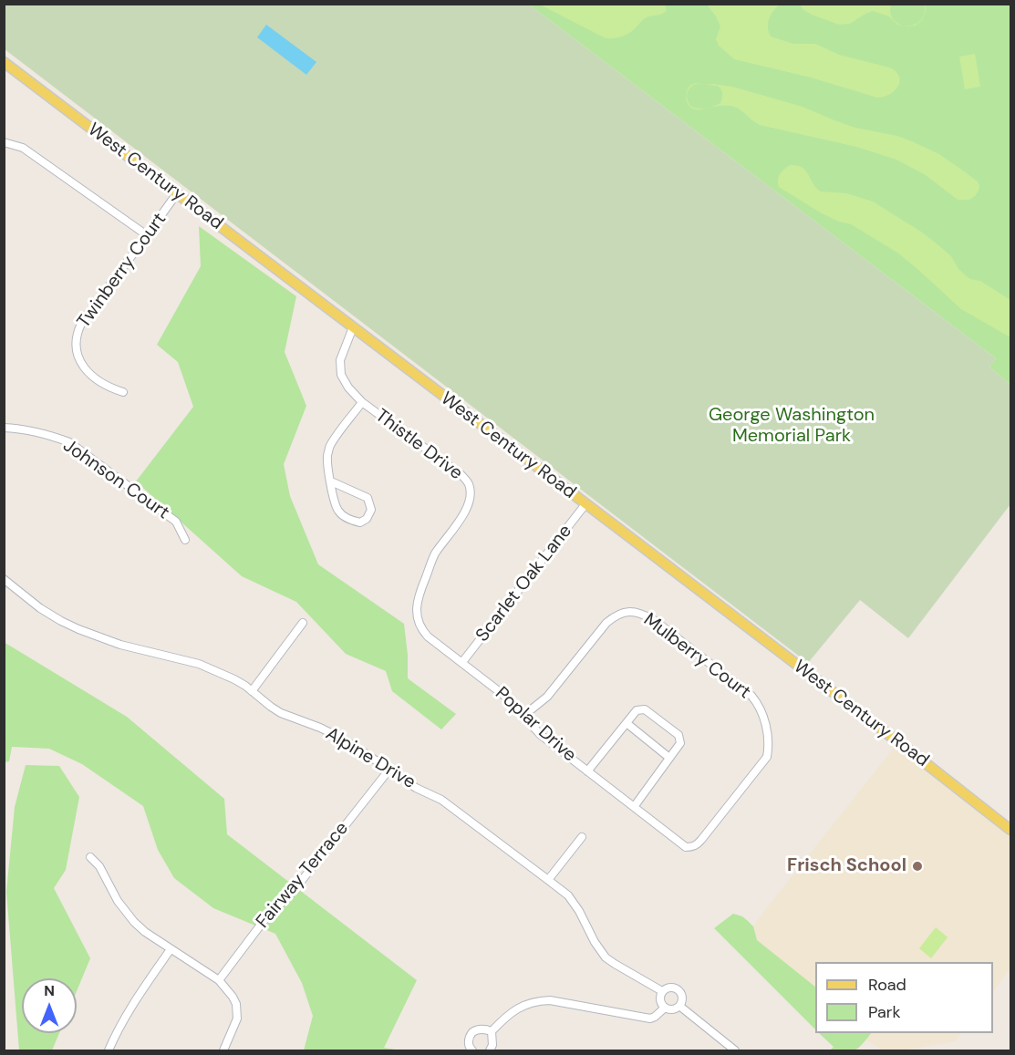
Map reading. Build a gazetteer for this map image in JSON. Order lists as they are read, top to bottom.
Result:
{
  "streets": {
    "main road": ["West Century Road"],
    "street": [
      "Twinberry Court",
      "Thistle Drive",
      "Johnson Court",
      "Scarlet Oak Lane",
      "Mulberry Court",
      "Poplar Drive",
      "Alpine Drive",
      "Fairway Terrace"
    ]
  },
  "crossings": [
    ["West Century Road", "Twinberry Court"],
    ["West Century Road", "Thistle Drive"],
    ["West Century Road", "Scarlet Oak Lane"],
    ["Thistle Drive", "Poplar Drive"],
    ["Scarlet Oak Lane", "Poplar Drive"],
    ["Mulberry Court", "Poplar Drive"],
    ["Alpine Drive", "Fairway Terrace"]
  ],
  "parks": ["George Washington Memorial Park"],
  "places": ["Frisch School"],
  "legend": ["Road", "Park"],
  "north": "top"
}
